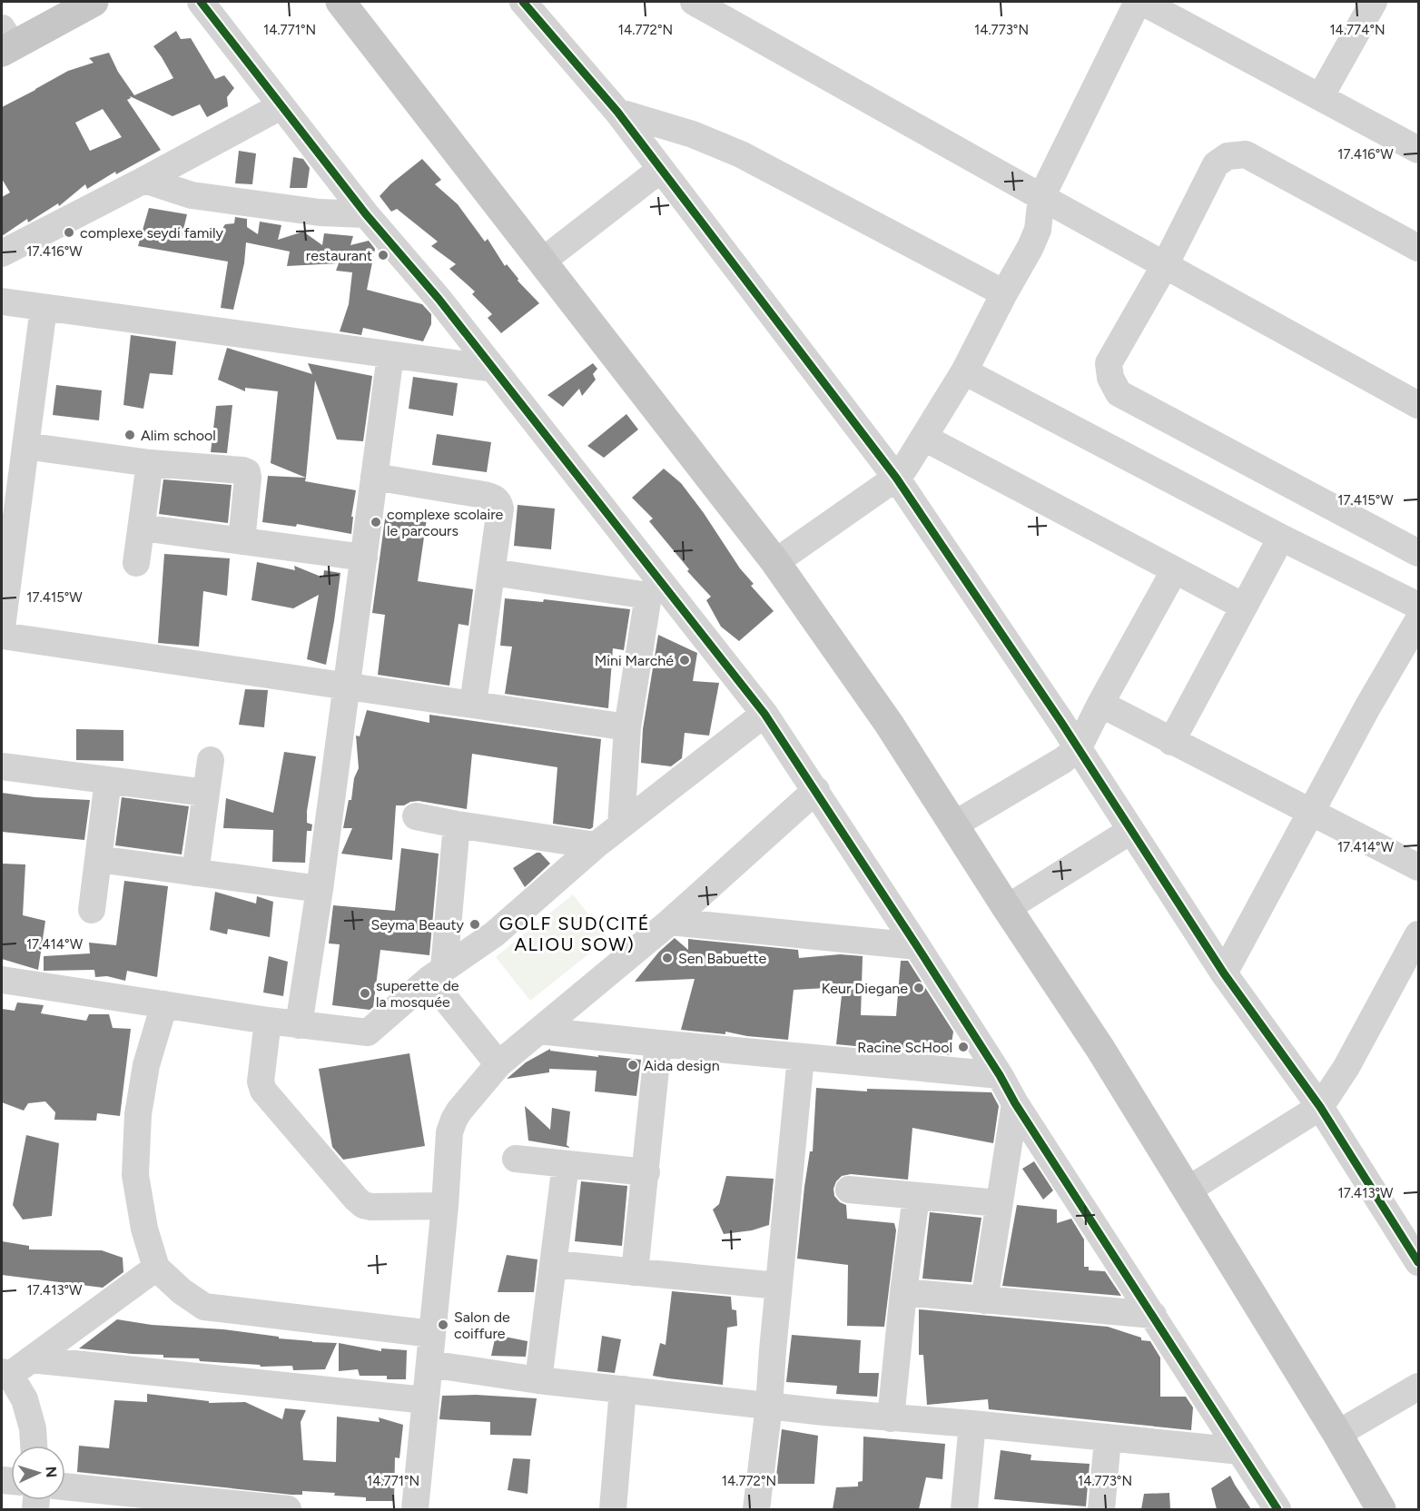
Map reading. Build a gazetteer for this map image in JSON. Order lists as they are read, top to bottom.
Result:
{
  "districts": ["GOLF SUD(CITÉ ALIOU SOW)"],
  "places": [
    "complexe seydi family",
    "restaurant",
    "Alim school",
    "complexe scolaire le parcours",
    "Mini Marché",
    "Seyma Beauty",
    "Sen Babuette",
    "Keur Diegane",
    "superette de la mosquée",
    "Racine ScHool",
    "Aida design",
    "Salon de coiffure"
  ],
  "north": "right",
  "coordinates": [
    "14.771°N",
    "14.772°N",
    "14.773°N",
    "14.774°N",
    "17.416°W",
    "17.415°W",
    "17.414°W",
    "17.413°W"
  ]
}
